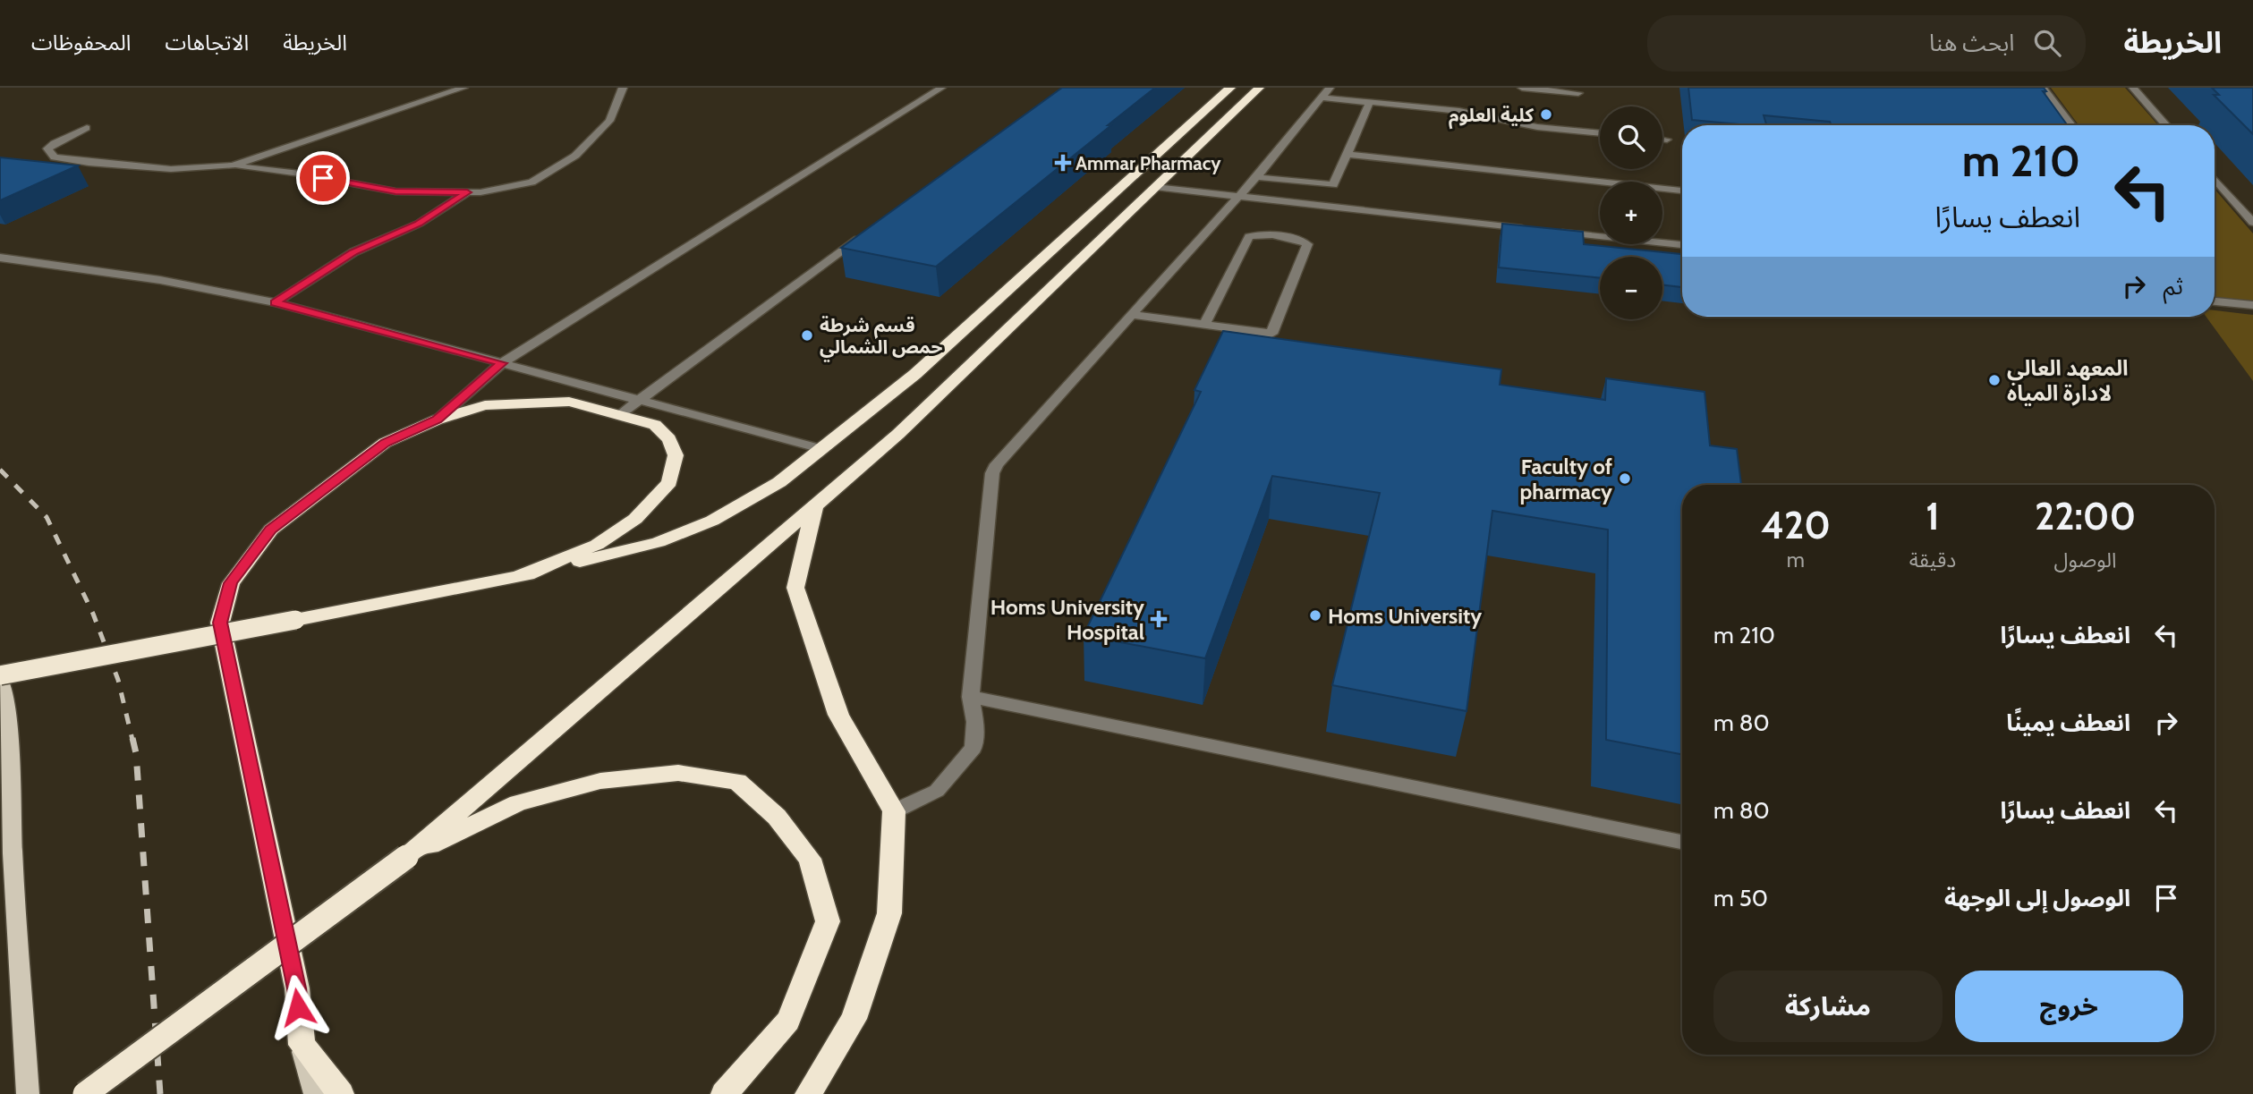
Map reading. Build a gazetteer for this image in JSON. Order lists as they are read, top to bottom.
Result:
{
  "places": {
    "other": [
      "كلية العلوم",
      "قسم شرطة حمص الشمالي",
      "المعهد العالي لادارة المياه",
      "Faculty of pharmacy",
      "Homs University"
    ],
    "health": ["Ammar Pharmacy", "Homs University Hospital"]
  },
  "page": {
    "header": "الخريطة",
    "search": "ابحث هنا",
    "nav": ["الخريطة", "الاتجاهات", "المحفوظات"],
    "map_buttons": ["+", "−"],
    "turn": ["210 m", "انعطف يسارًا"],
    "then": "ثم",
    "eta": [
      "22:00",
      "الوصول",
      "1",
      "دقيقة",
      "420",
      "m"
    ],
    "list": [
      {
        "name": "انعطف يسارًا",
        "value": "210 m"
      },
      {
        "name": "انعطف يمينًا",
        "value": "80 m"
      },
      {
        "name": "انعطف يسارًا",
        "value": "80 m"
      },
      {
        "name": "الوصول إلى الوجهة",
        "value": "50 m"
      }
    ],
    "buttons": ["خروج", "مشاركة"]
  }
}
